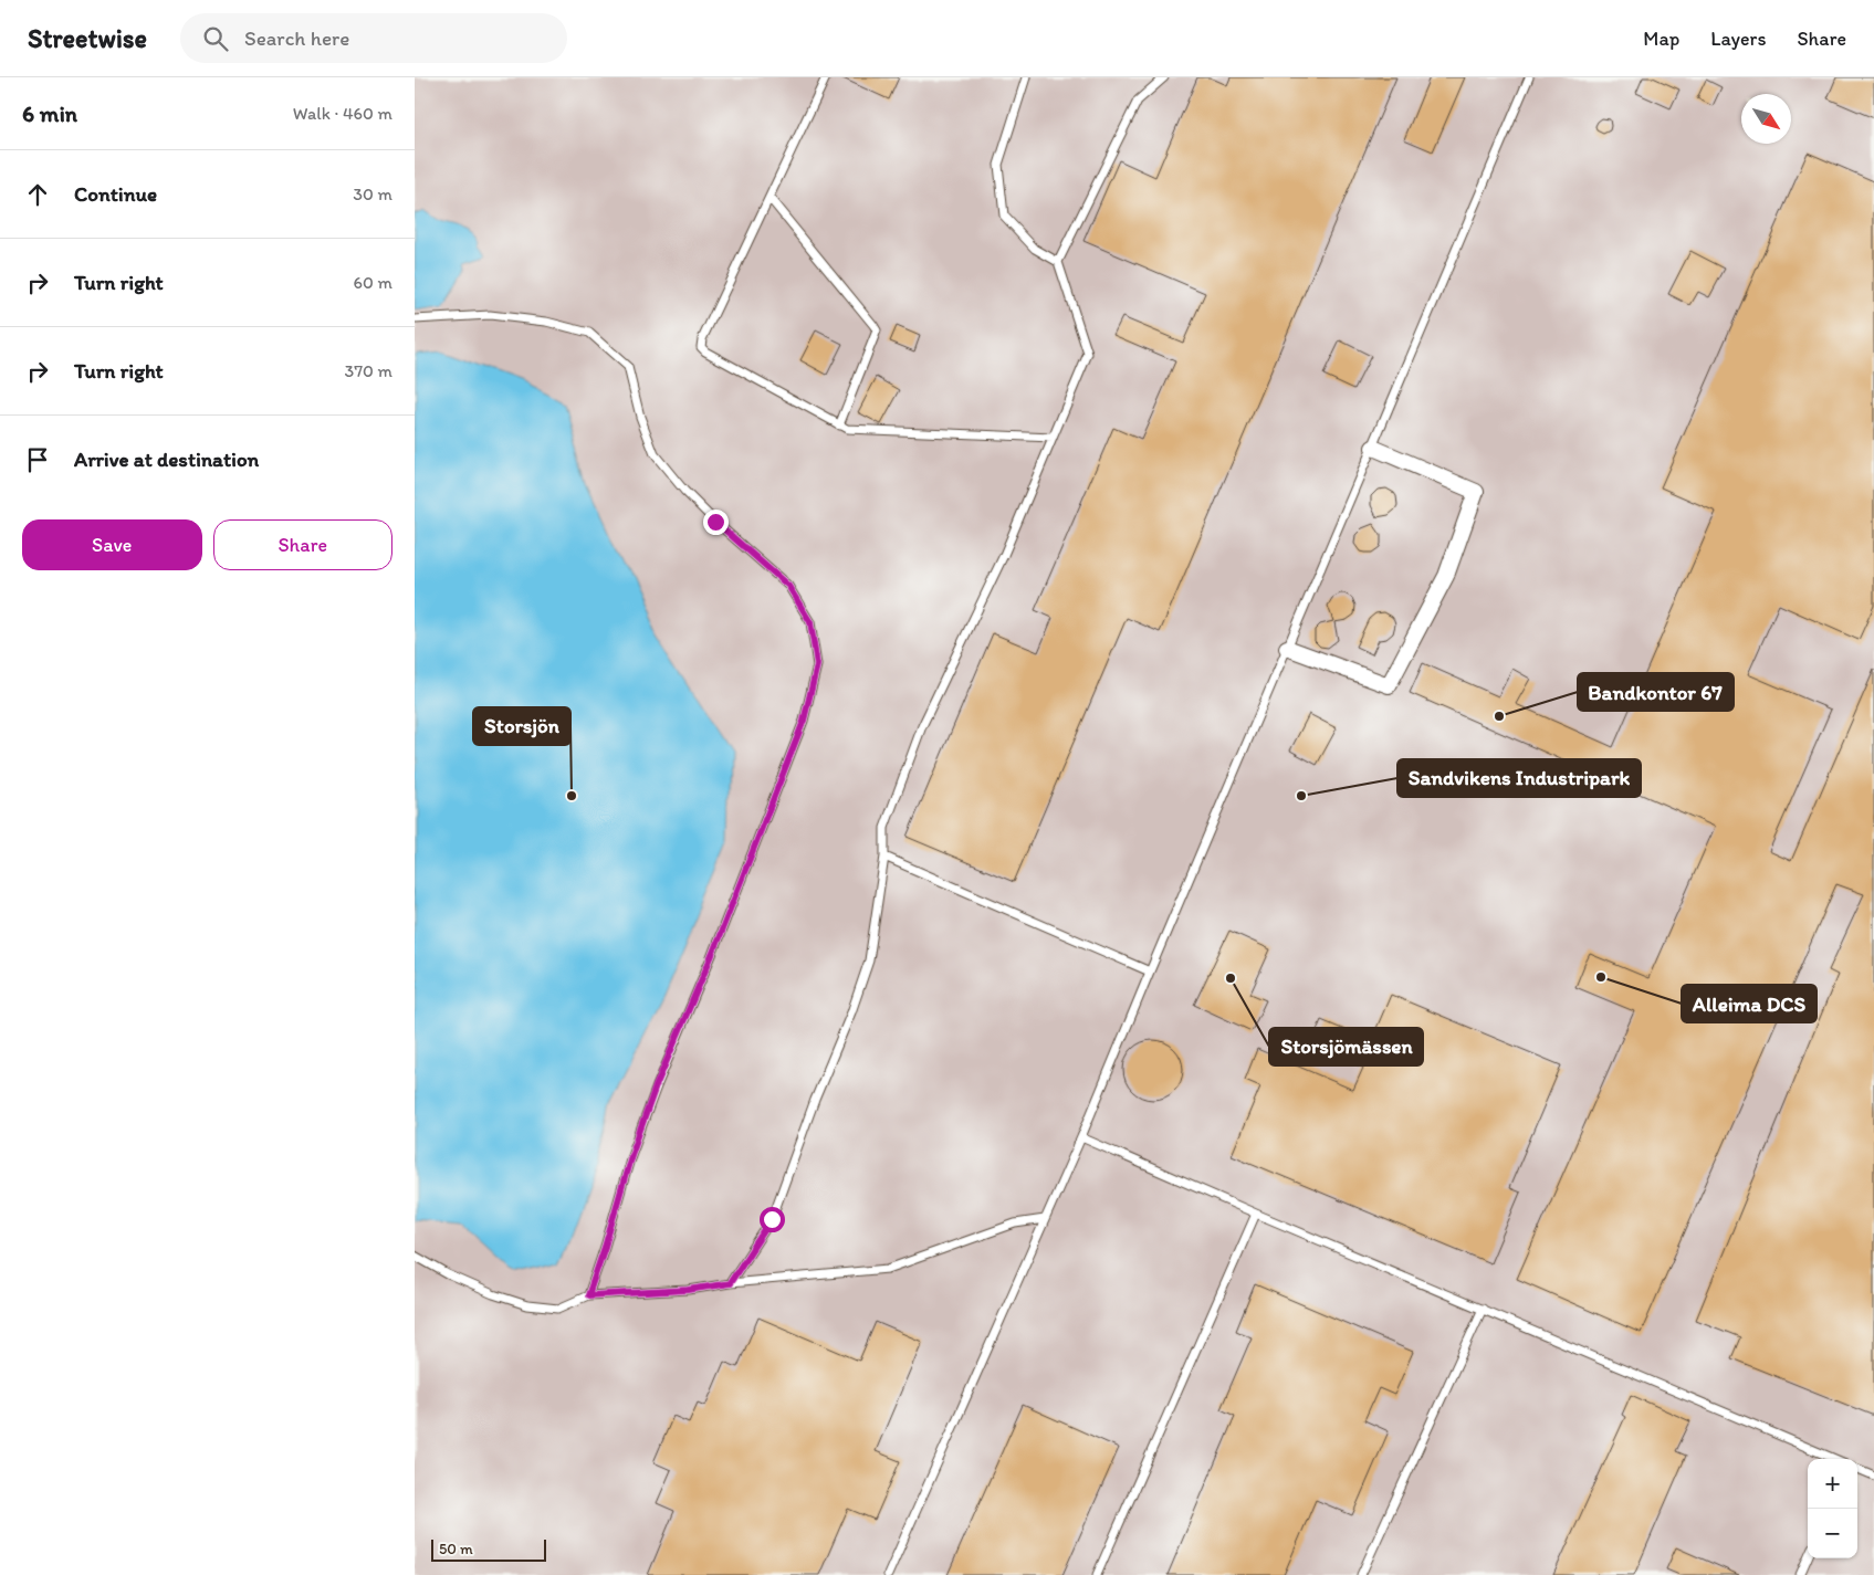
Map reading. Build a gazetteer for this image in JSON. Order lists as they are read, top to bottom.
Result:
{
  "places": [
    "Bandkontor 67",
    "Storsjön",
    "Sandvikens Industripark",
    "Alleima DCS",
    "Storsjömässen"
  ],
  "scale_bar": "50 m",
  "north": "bottom right",
  "page": {
    "header": "Streetwise",
    "search": "Search here",
    "nav": ["Map", "Layers", "Share"],
    "heading": ["6 min", "Walk · 460 m"],
    "list": [
      ["Continue", "30 m"],
      ["Turn right", "60 m"],
      ["Turn right", "370 m"],
      "Arrive at destination"
    ],
    "buttons": ["Save", "Share"],
    "map_buttons": ["+", "−"],
    "scale": "50 m"
  }
}
